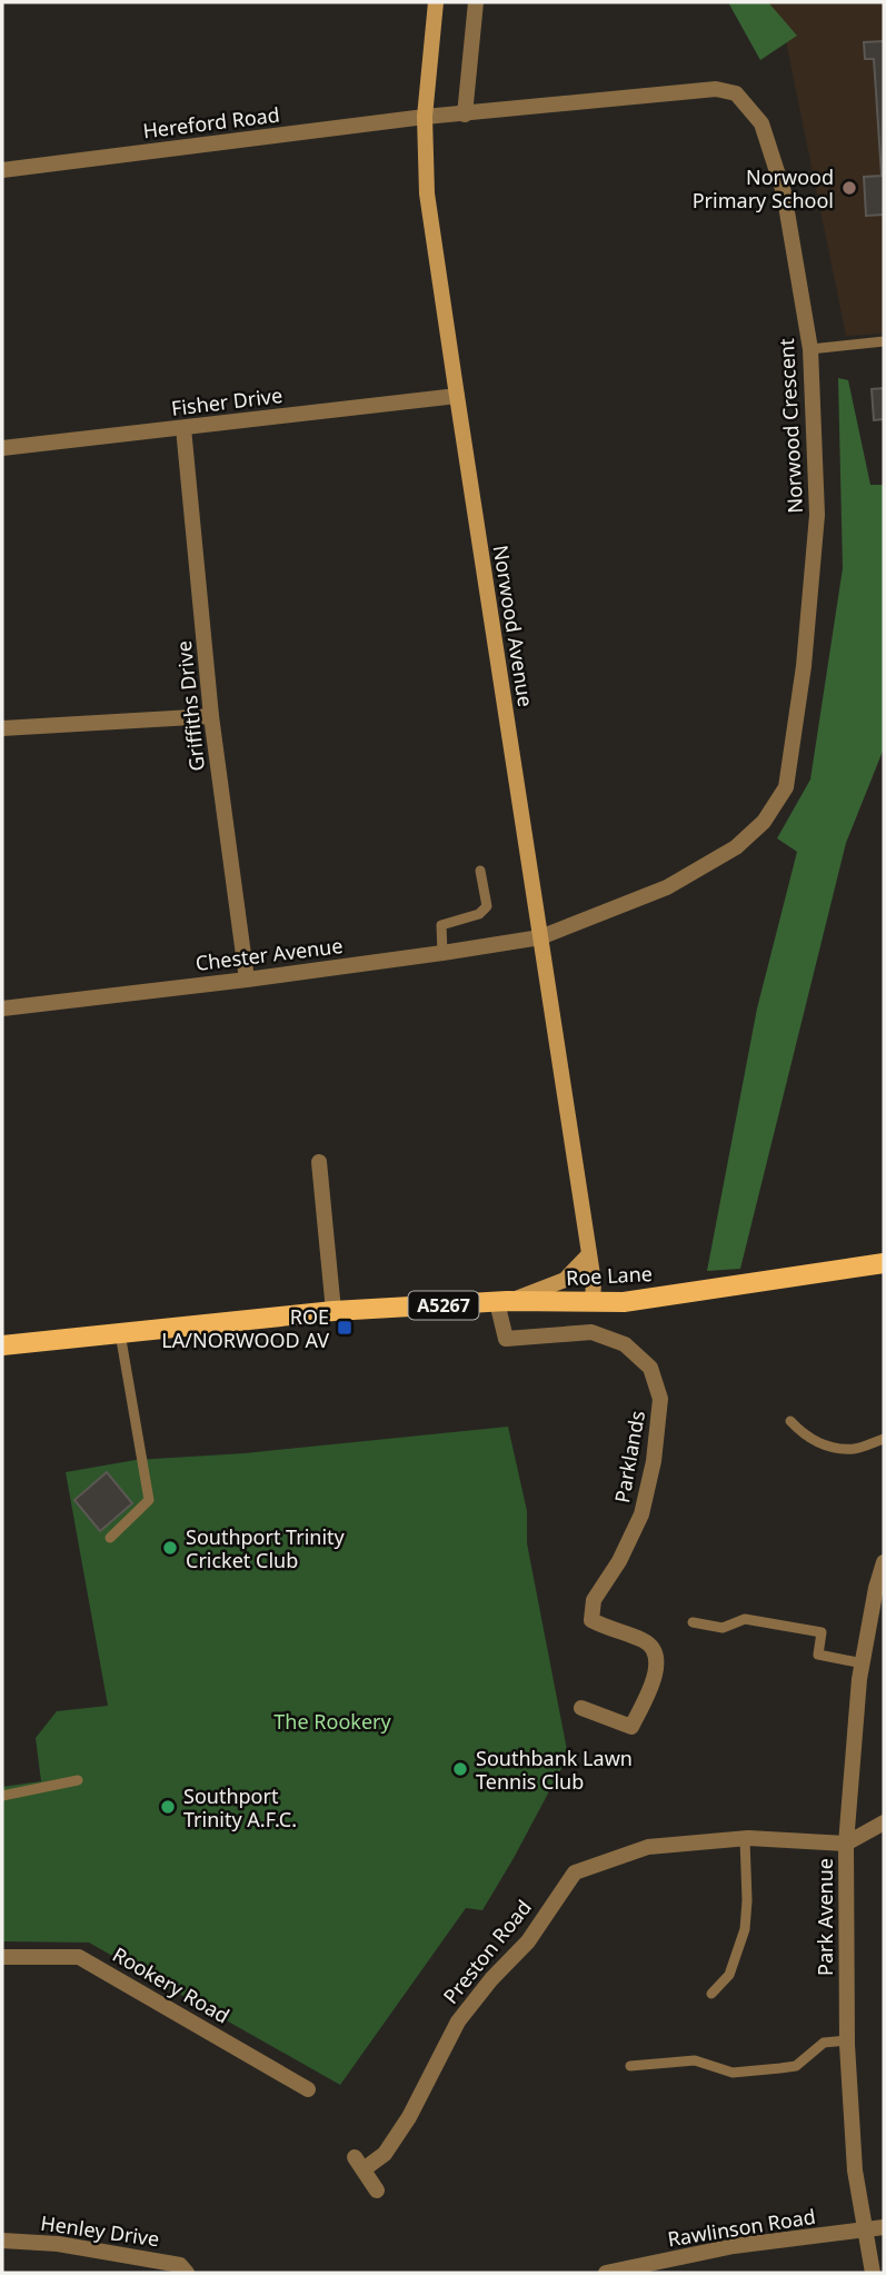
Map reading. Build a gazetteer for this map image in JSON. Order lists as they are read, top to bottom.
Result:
{
  "streets": {
    "main road": ["Norwood Avenue", "Roe Lane", "A5267"],
    "street": [
      "Hereford Road",
      "Fisher Drive",
      "Norwood Crescent",
      "Griffiths Drive",
      "Chester Avenue",
      "Parklands",
      "Park Avenue",
      "Preston Road",
      "Rookery Road",
      "Rawlinson Road",
      "Henley Drive"
    ]
  },
  "crossings": [
    ["Hereford Road", "Norwood Crescent"],
    ["Hereford Road", "Norwood Avenue"],
    ["Fisher Drive", "Norwood Avenue"],
    ["Fisher Drive", "Griffiths Drive"],
    ["Norwood Crescent", "Norwood Avenue"],
    ["Norwood Crescent", "Chester Avenue"],
    ["Norwood Avenue", "Chester Avenue"],
    ["Norwood Avenue", "Roe Lane"],
    ["Griffiths Drive", "Chester Avenue"],
    ["Roe Lane", "Parklands"],
    ["Park Avenue", "Preston Road"],
    ["Park Avenue", "Rawlinson Road"]
  ],
  "parks": ["The Rookery"],
  "places": {
    "other": [
      "Norwood Primary School",
      "Southport Trinity Cricket Club",
      "Southbank Lawn Tennis Club",
      "Southport Trinity A.F.C."
    ],
    "transit": ["ROE LA/NORWOOD AV"]
  }
}
